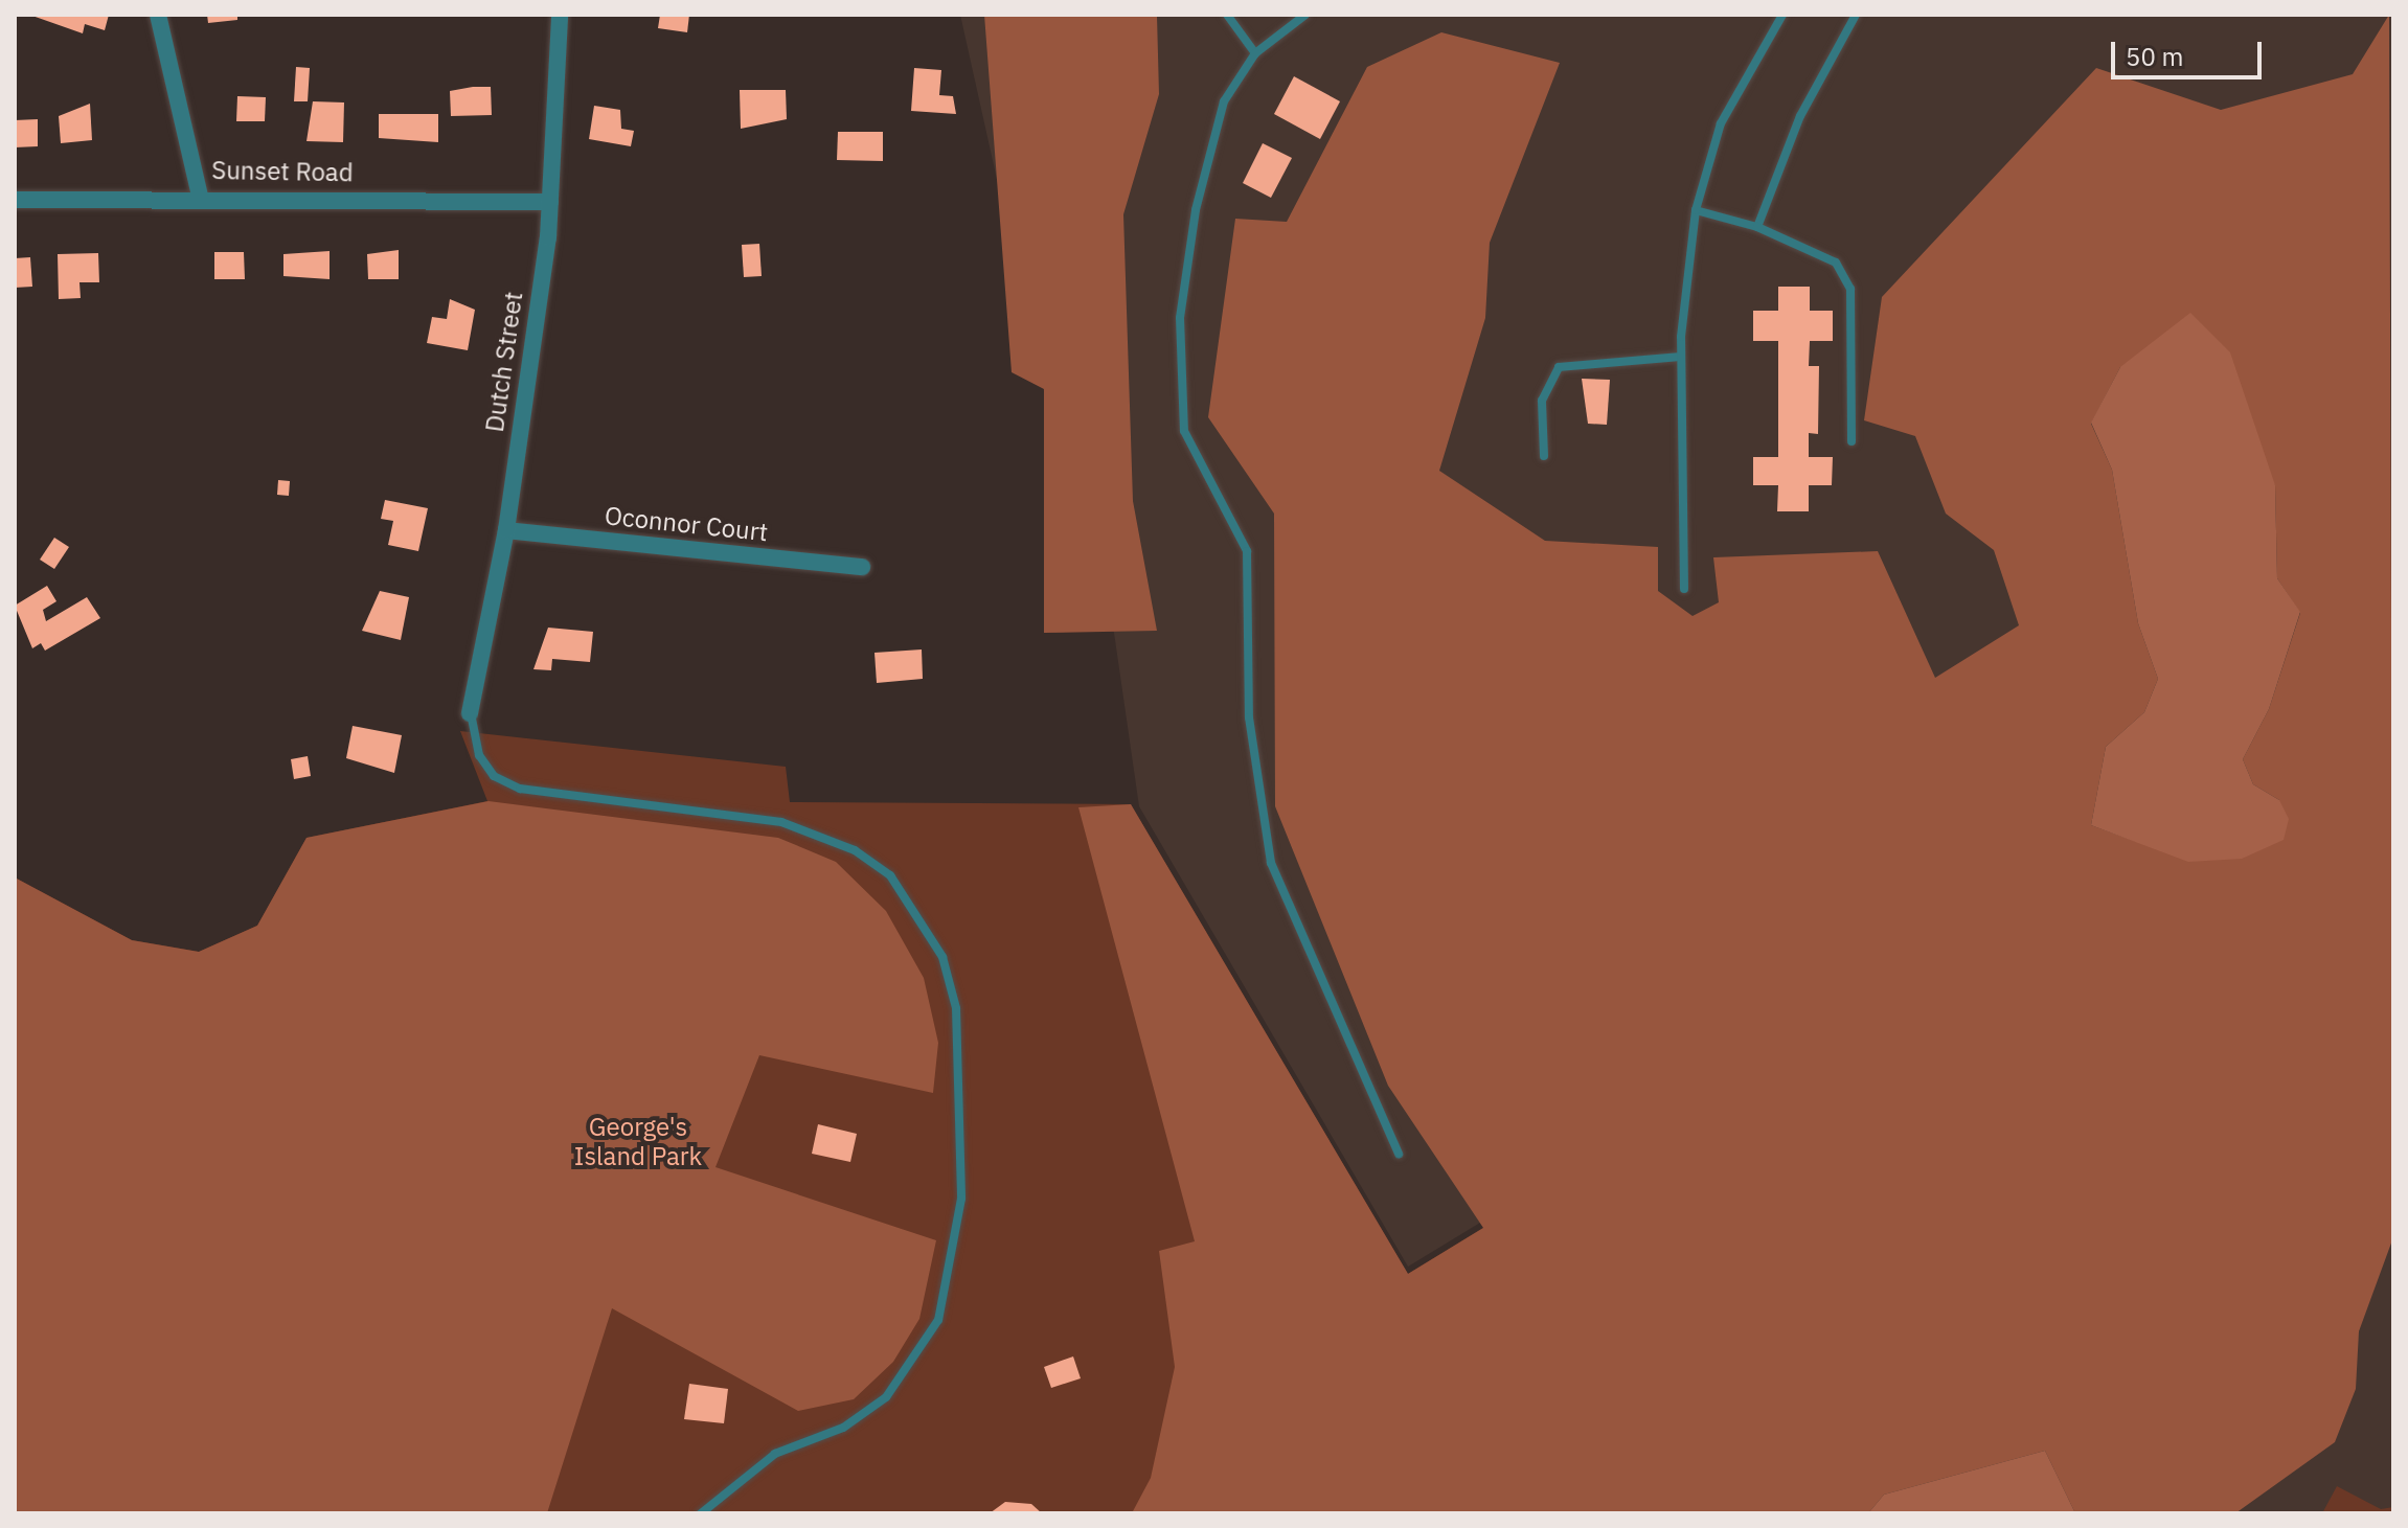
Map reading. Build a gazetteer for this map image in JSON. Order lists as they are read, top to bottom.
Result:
{
  "streets": {
    "street": ["Sunset Road", "Dutch Street", "Oconnor Court"]
  },
  "crossings": [
    ["Sunset Road", "Dutch Street"],
    ["Dutch Street", "Oconnor Court"]
  ],
  "parks": ["George's Island Park"],
  "scale_bar": "50 m"
}
